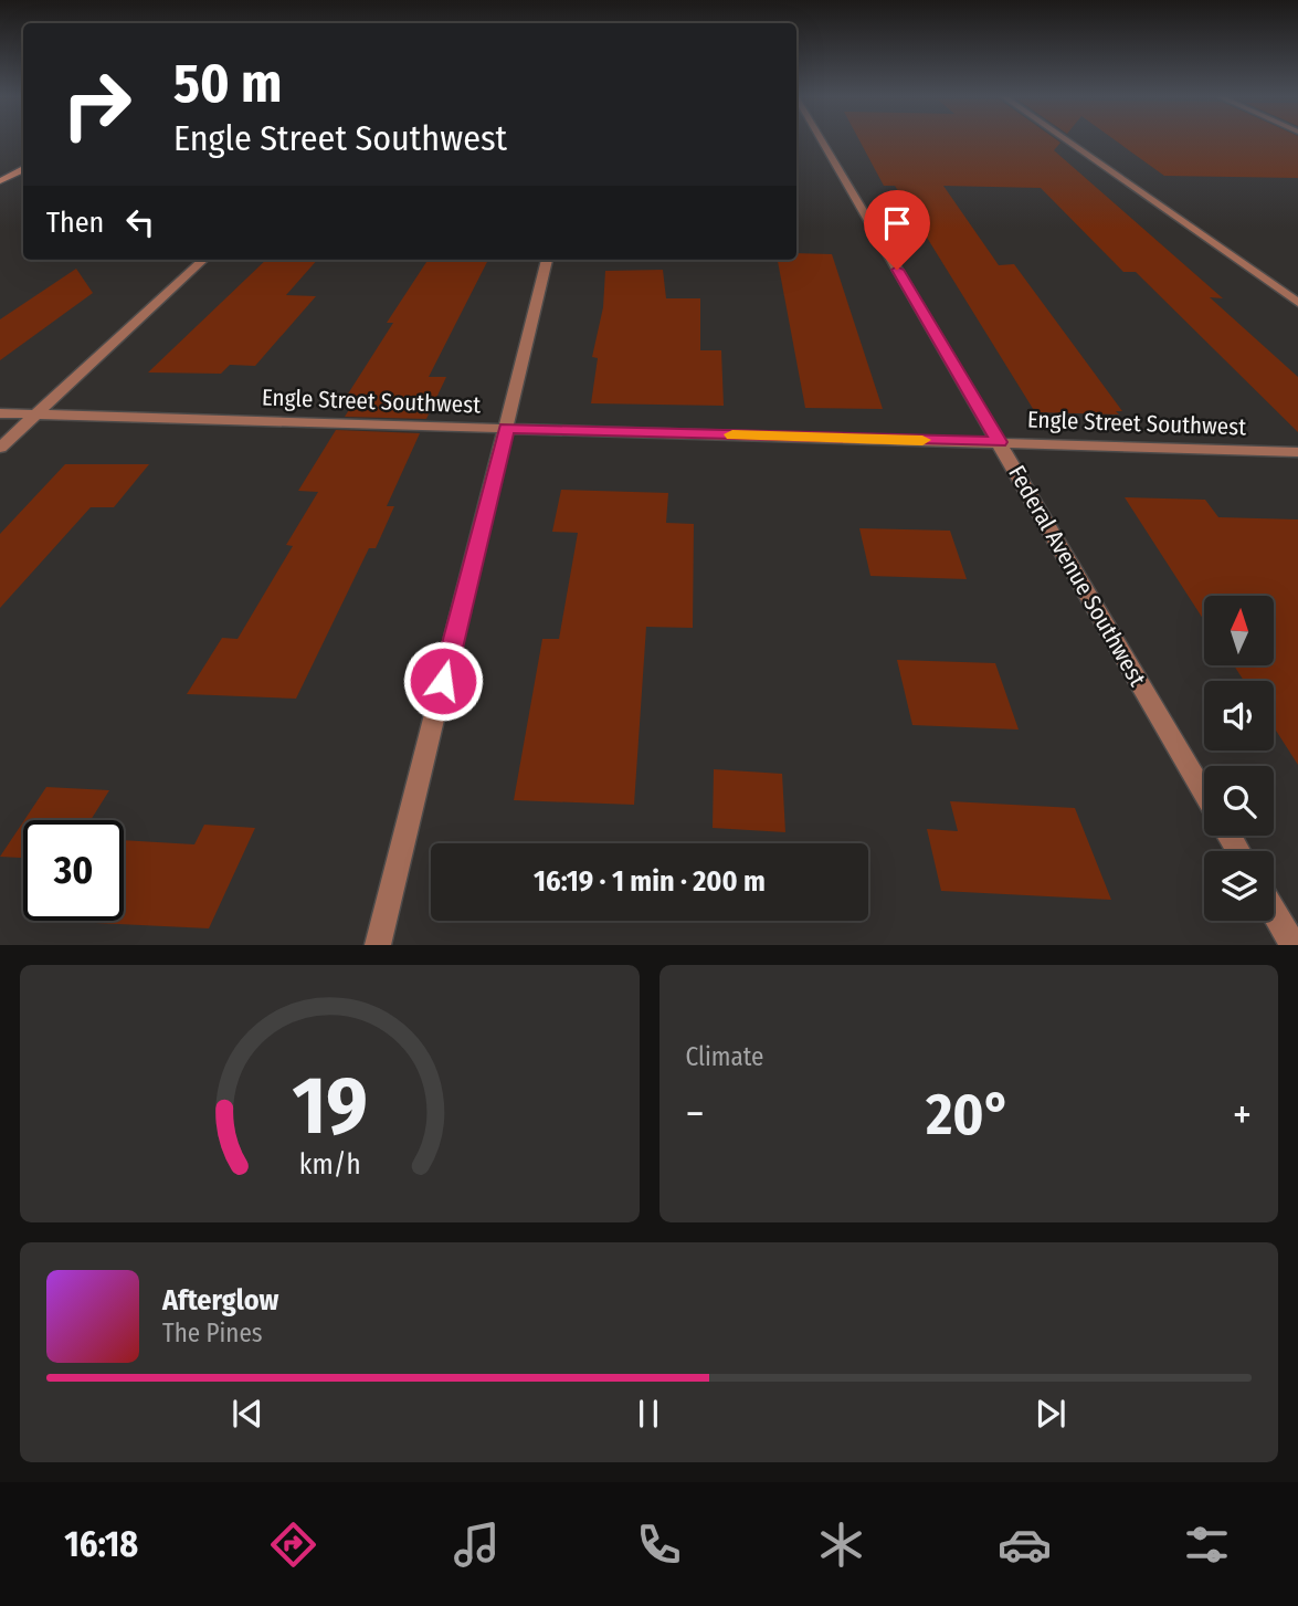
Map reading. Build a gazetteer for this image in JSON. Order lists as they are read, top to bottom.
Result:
{
  "streets": {
    "street": ["Engle Street Southwest", "Federal Avenue Southwest"]
  },
  "crossings": [
    ["Engle Street Southwest", "Federal Avenue Southwest"]
  ],
  "north": "top",
  "page": {
    "turn": ["50 m", "Engle Street Southwest"],
    "then": "Then",
    "limit": "30",
    "trip": "16:19 · 1 min · 200 m",
    "tile": "Climate",
    "heat": ["−", "20°", "+"],
    "song": ["Afterglow", "The Pines"],
    "tabs": "16:18",
    "gauge": ["19", "km/h"]
  }
}
